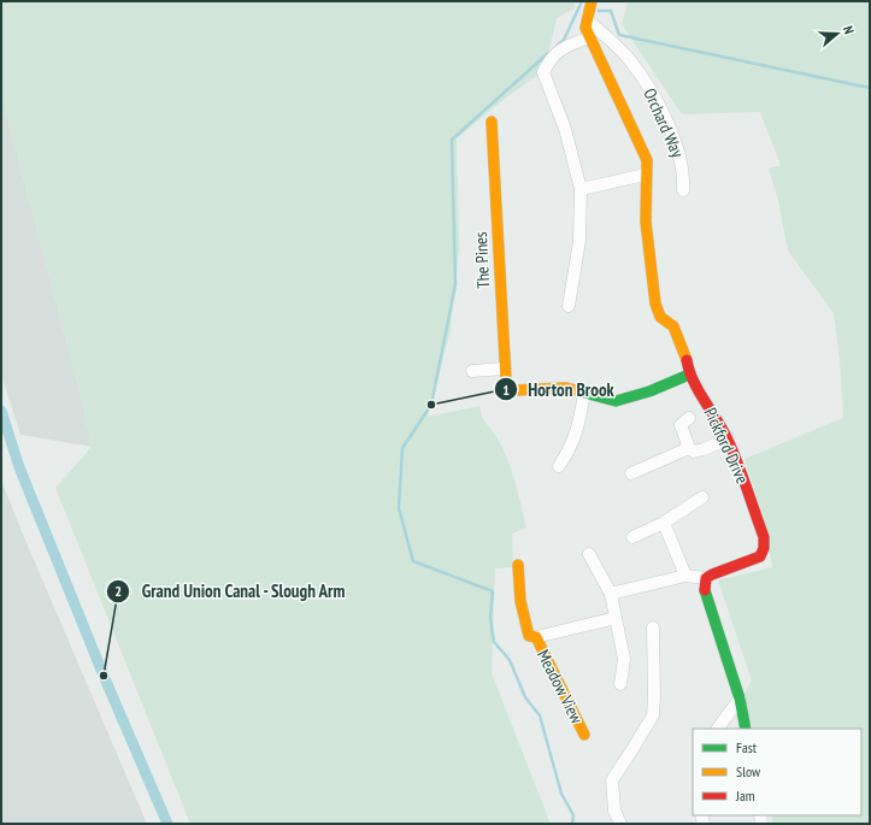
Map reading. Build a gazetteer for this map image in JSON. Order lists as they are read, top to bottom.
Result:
{
  "streets": {
    "street": [
      "Orchard Way",
      "The Pines",
      "Pickford Drive",
      "Meadow View"
    ]
  },
  "crossings": [
    ["Orchard Way", "Pickford Drive"]
  ],
  "places": ["Horton Brook", "Grand Union Canal - Slough Arm"],
  "legend": ["Fast", "Slow", "Jam"],
  "north": "right"
}
